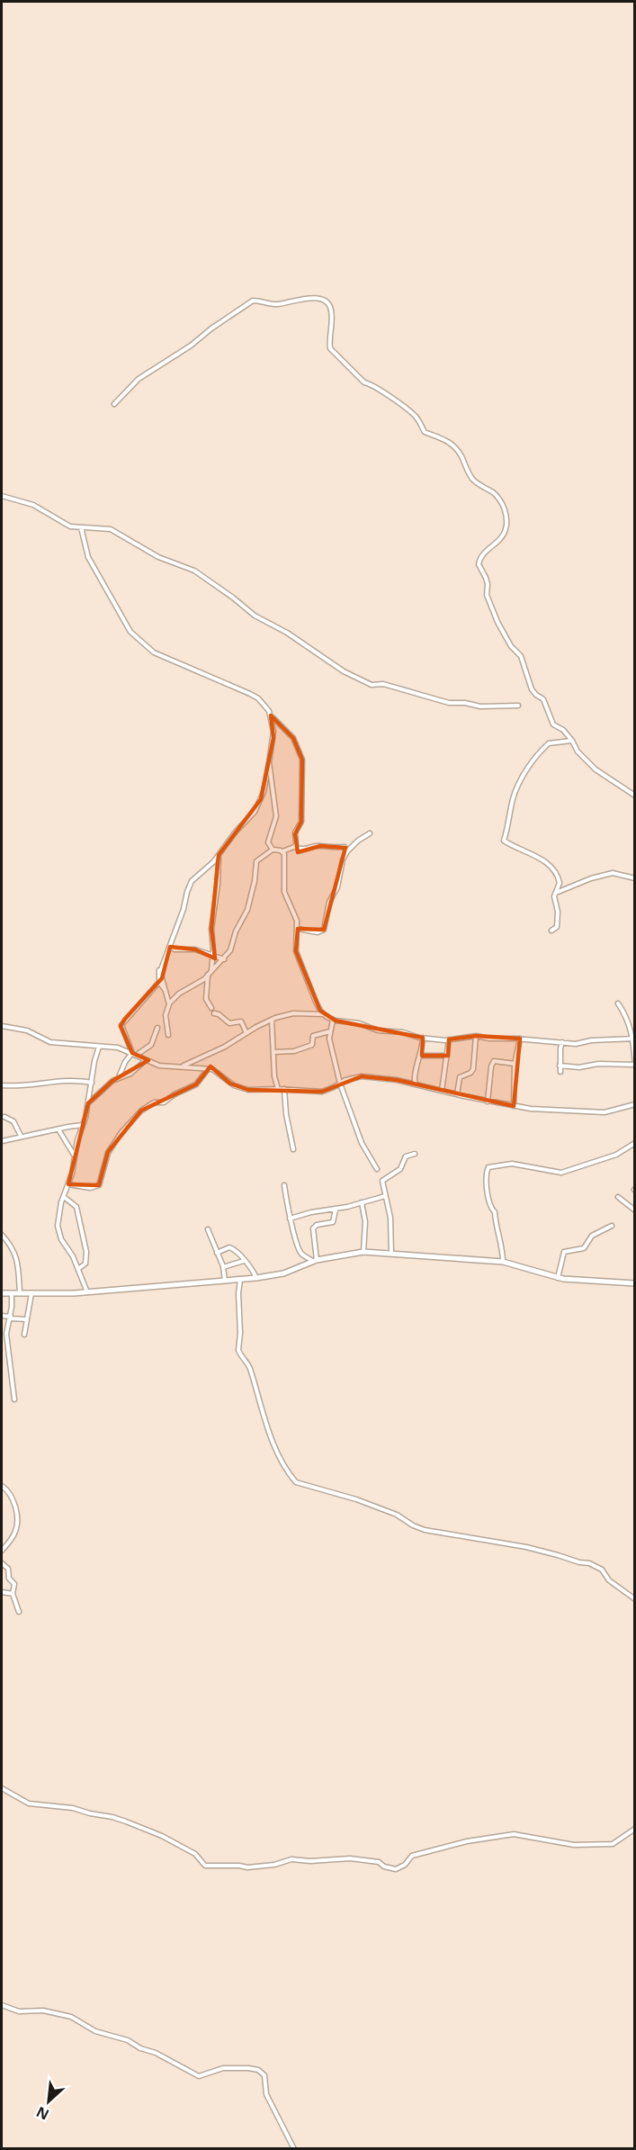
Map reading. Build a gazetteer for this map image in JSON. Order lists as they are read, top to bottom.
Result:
{
  "north": "bottom left"
}
